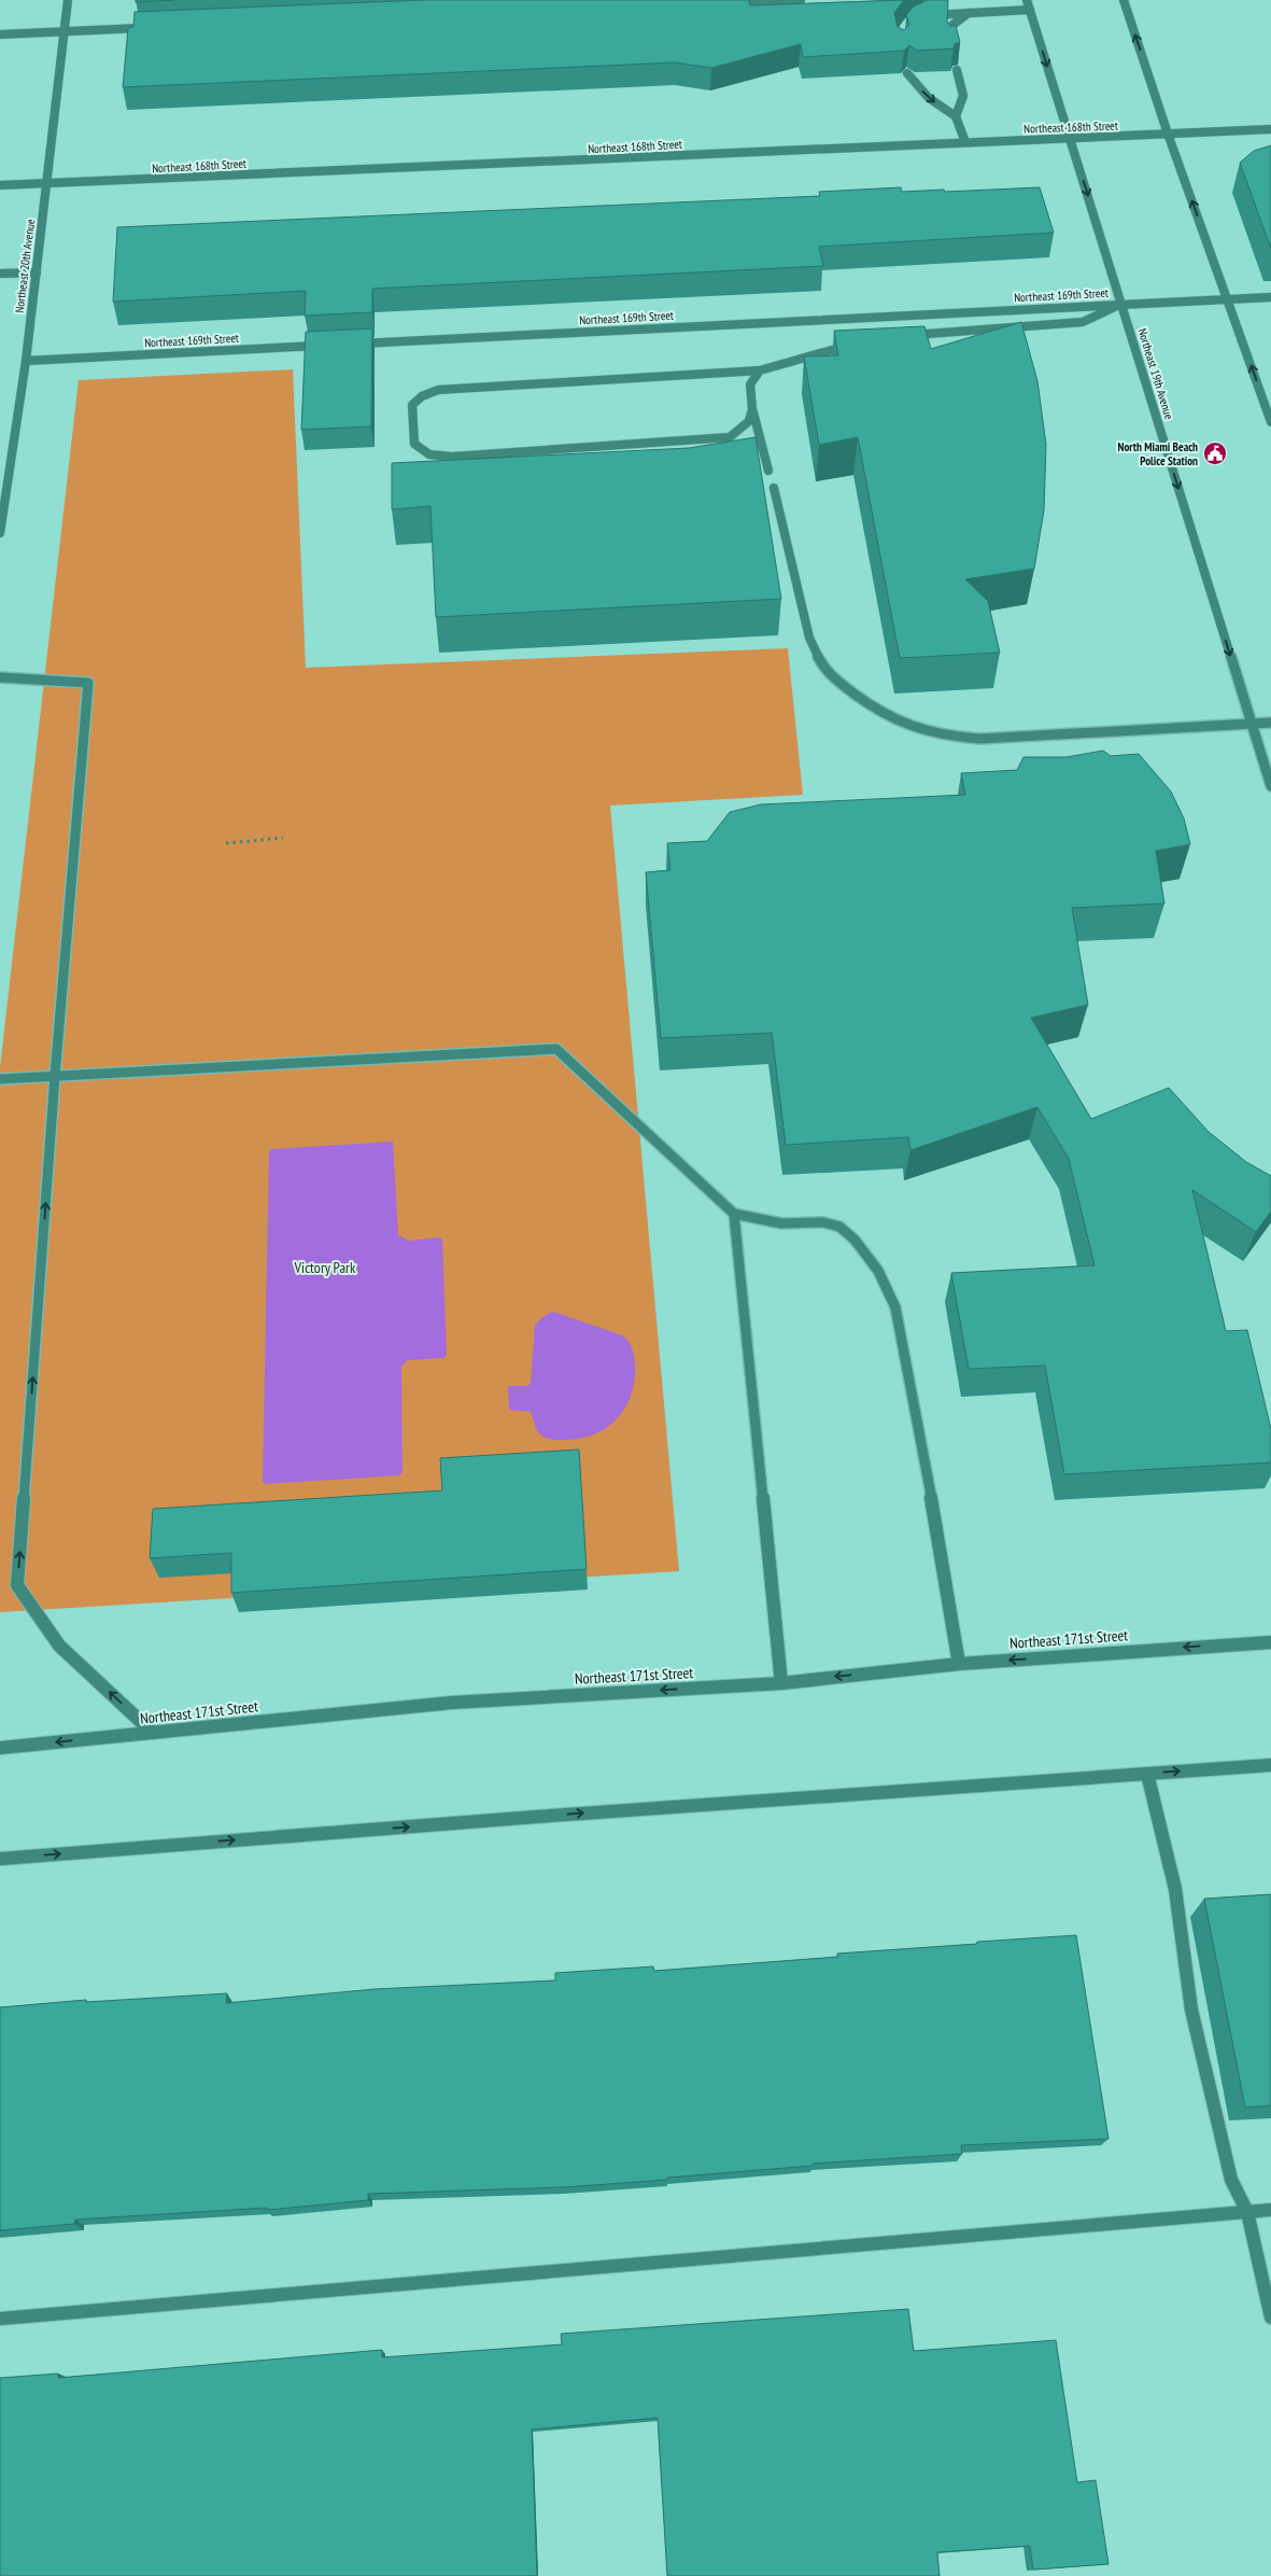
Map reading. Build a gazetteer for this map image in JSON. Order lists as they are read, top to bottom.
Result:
{
  "streets": {
    "street": [
      "Northeast 168th Street",
      "Northeast 20th Avenue",
      "Northeast 169th Street",
      "Northeast 19th Avenue",
      "Northeast 171st Street"
    ]
  },
  "crossings": [
    ["Northeast 168th Street", "Northeast 20th Avenue"],
    ["Northeast 168th Street", "Northeast 19th Avenue"],
    ["Northeast 20th Avenue", "Northeast 169th Street"],
    ["Northeast 169th Street", "Northeast 19th Avenue"]
  ],
  "one_way": ["Northeast 171st Street"],
  "parks": ["Victory Park"],
  "places": {
    "public building": ["North Miami Beach Police Station"]
  }
}
